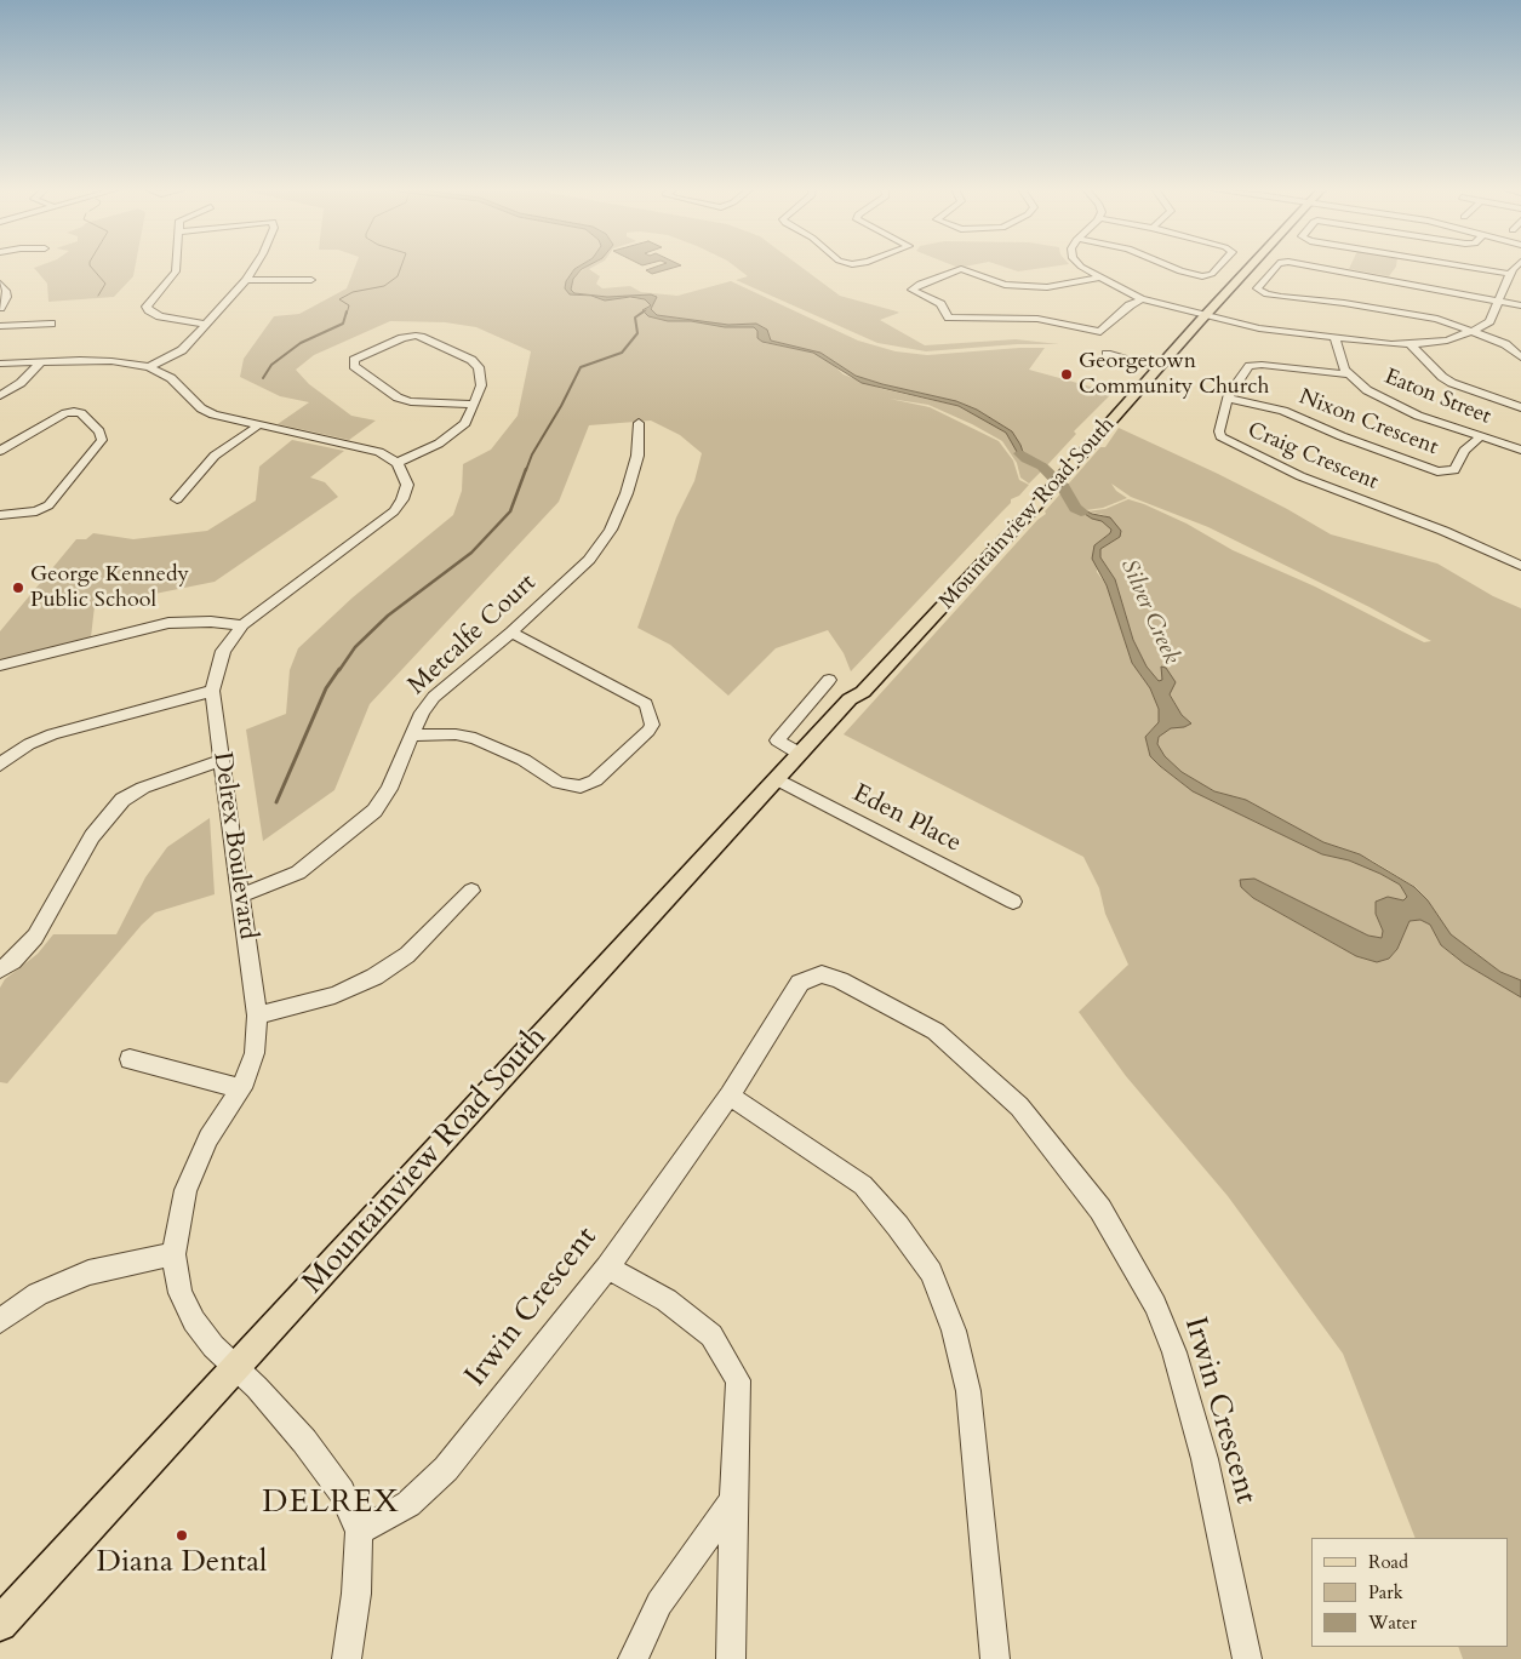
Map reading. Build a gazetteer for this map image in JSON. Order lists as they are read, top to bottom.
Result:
{
  "streets": {
    "main road": ["Mountainview Road South"],
    "street": [
      "Eaton Street",
      "Nixon Crescent",
      "Craig Crescent",
      "Metcalfe Court",
      "Eden Place",
      "Delrex Boulevard",
      "Irwin Crescent"
    ]
  },
  "crossings": [
    ["Eaton Street", "Nixon Crescent"],
    ["Eaton Street", "Craig Crescent"],
    ["Nixon Crescent", "Craig Crescent"],
    ["Mountainview Road South", "Eden Place"],
    ["Mountainview Road South", "Delrex Boulevard"],
    ["Metcalfe Court", "Delrex Boulevard"],
    ["Delrex Boulevard", "Irwin Crescent"]
  ],
  "districts": ["DELREX"],
  "water": ["Silver Creek"],
  "places": ["Georgetown Community Church", "George Kennedy Public School", "Diana Dental"],
  "legend": ["Road", "Park", "Water"]
}
